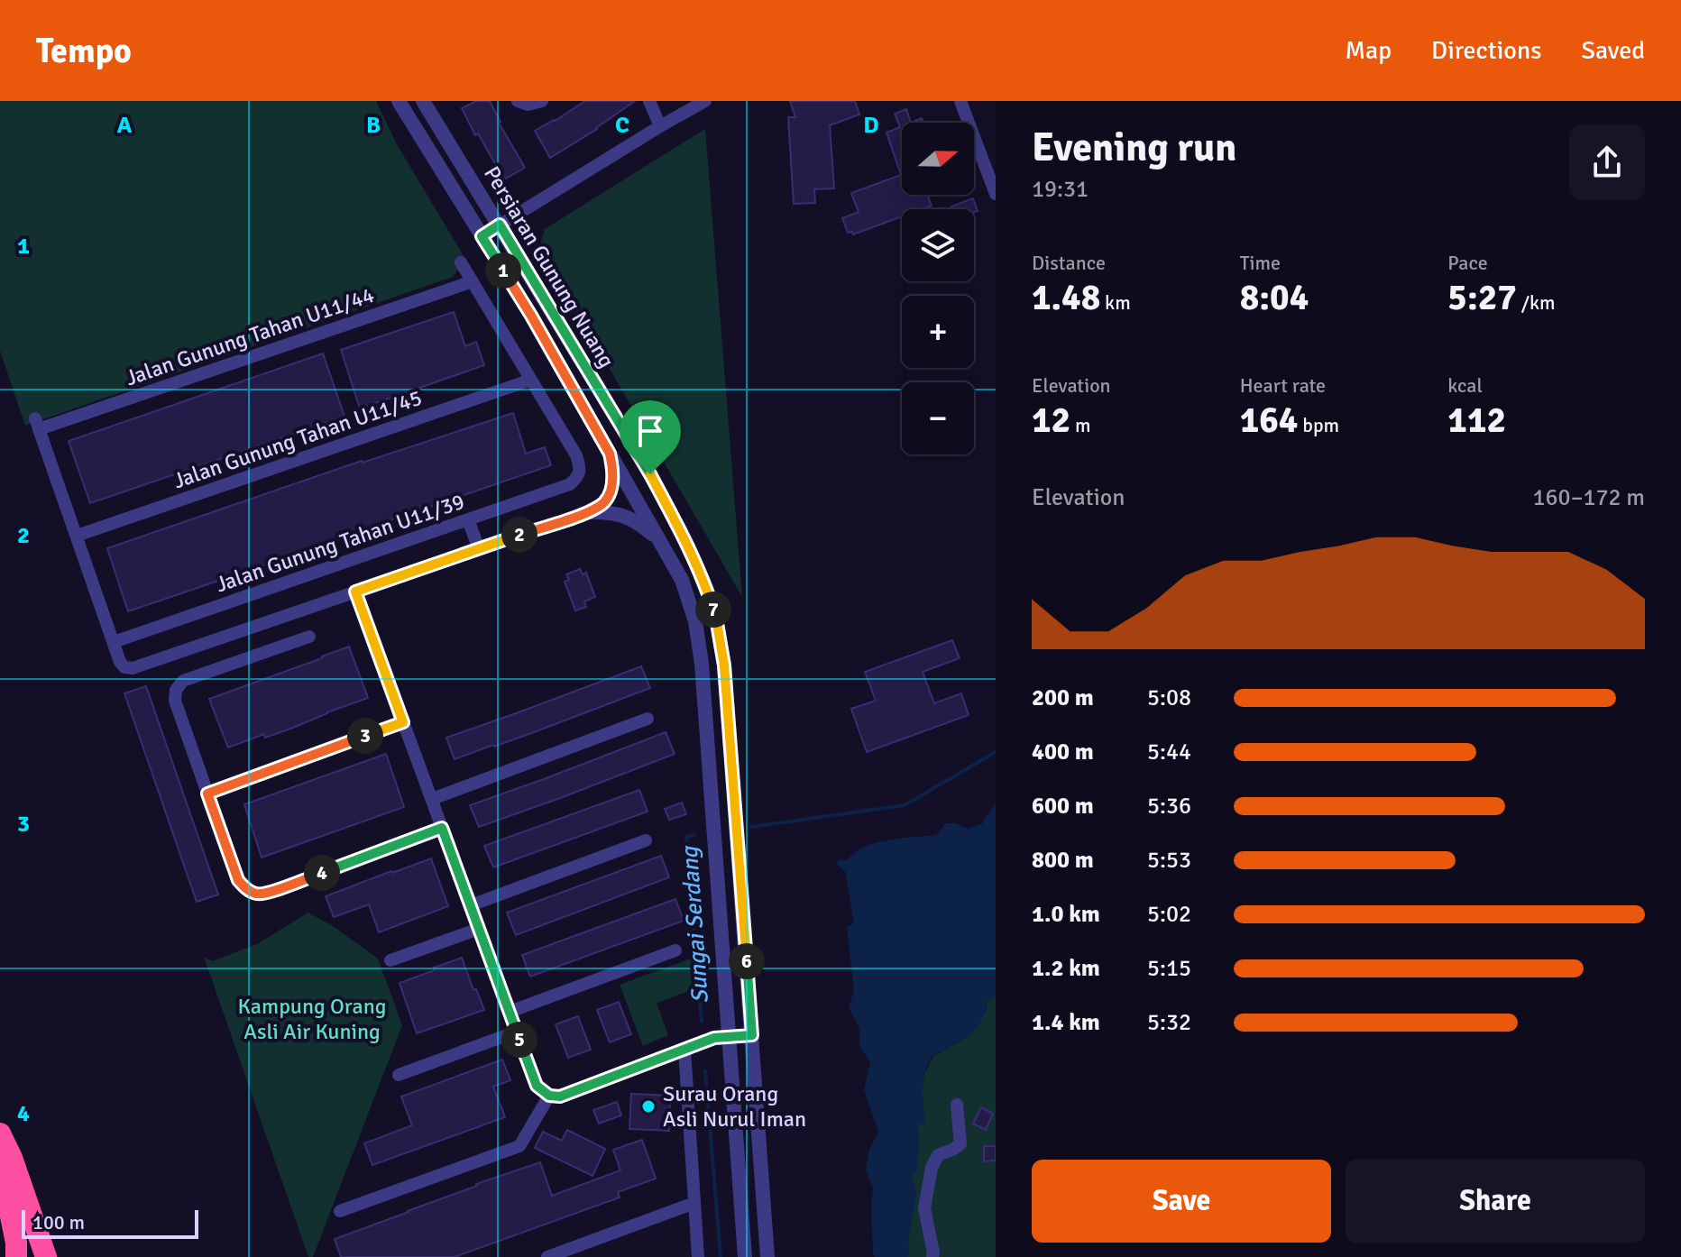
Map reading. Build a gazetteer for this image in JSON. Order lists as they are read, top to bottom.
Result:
{
  "streets": {
    "street": [
      "Persiaran Gunung Nuang",
      "Jalan Gunung Tahan U11/44",
      "Jalan Gunung Tahan U11/45",
      "Jalan Gunung Tahan U11/39"
    ]
  },
  "crossings": [
    ["Jalan Gunung Tahan U11/44", "Jalan Gunung Tahan U11/45"],
    ["Jalan Gunung Tahan U11/45", "Jalan Gunung Tahan U11/39"]
  ],
  "water": ["Sungai Serdang"],
  "parks": ["Kampung Orang Asli Air Kuning"],
  "places": ["Surau Orang Asli Nurul Iman"],
  "scale_bar": "100 m",
  "north": "right",
  "page": {
    "header": "Tempo",
    "nav": ["Map", "Directions", "Saved"],
    "heading": ["Evening run", "19:31"],
    "map_buttons": ["+", "−"],
    "stats": [
      ["Distance", "1.48 km"],
      ["Time", "8:04"],
      ["Pace", "5:27 /km"],
      ["Elevation", "12 m"],
      ["Heart rate", "164 bpm"],
      ["kcal", "112"]
    ],
    "pins": [
      "1",
      "2",
      "7",
      "3",
      "4",
      "6",
      "5"
    ],
    "chart": ["Elevation", "160–172 m"],
    "list": [
      {
        "name": "200 m",
        "note": "5:08"
      },
      {
        "name": "400 m",
        "note": "5:44"
      },
      {
        "name": "600 m",
        "note": "5:36"
      },
      {
        "name": "800 m",
        "note": "5:53"
      },
      {
        "name": "1.0 km",
        "note": "5:02"
      },
      {
        "name": "1.2 km",
        "note": "5:15"
      },
      {
        "name": "1.4 km",
        "note": "5:32"
      }
    ],
    "buttons": ["Save", "Share"],
    "scale": "100 m"
  },
  "grid": {
    "columns": [
      "A",
      "B",
      "C",
      "D"
    ],
    "rows": [
      "1",
      "2",
      "3",
      "4"
    ]
  }
}
